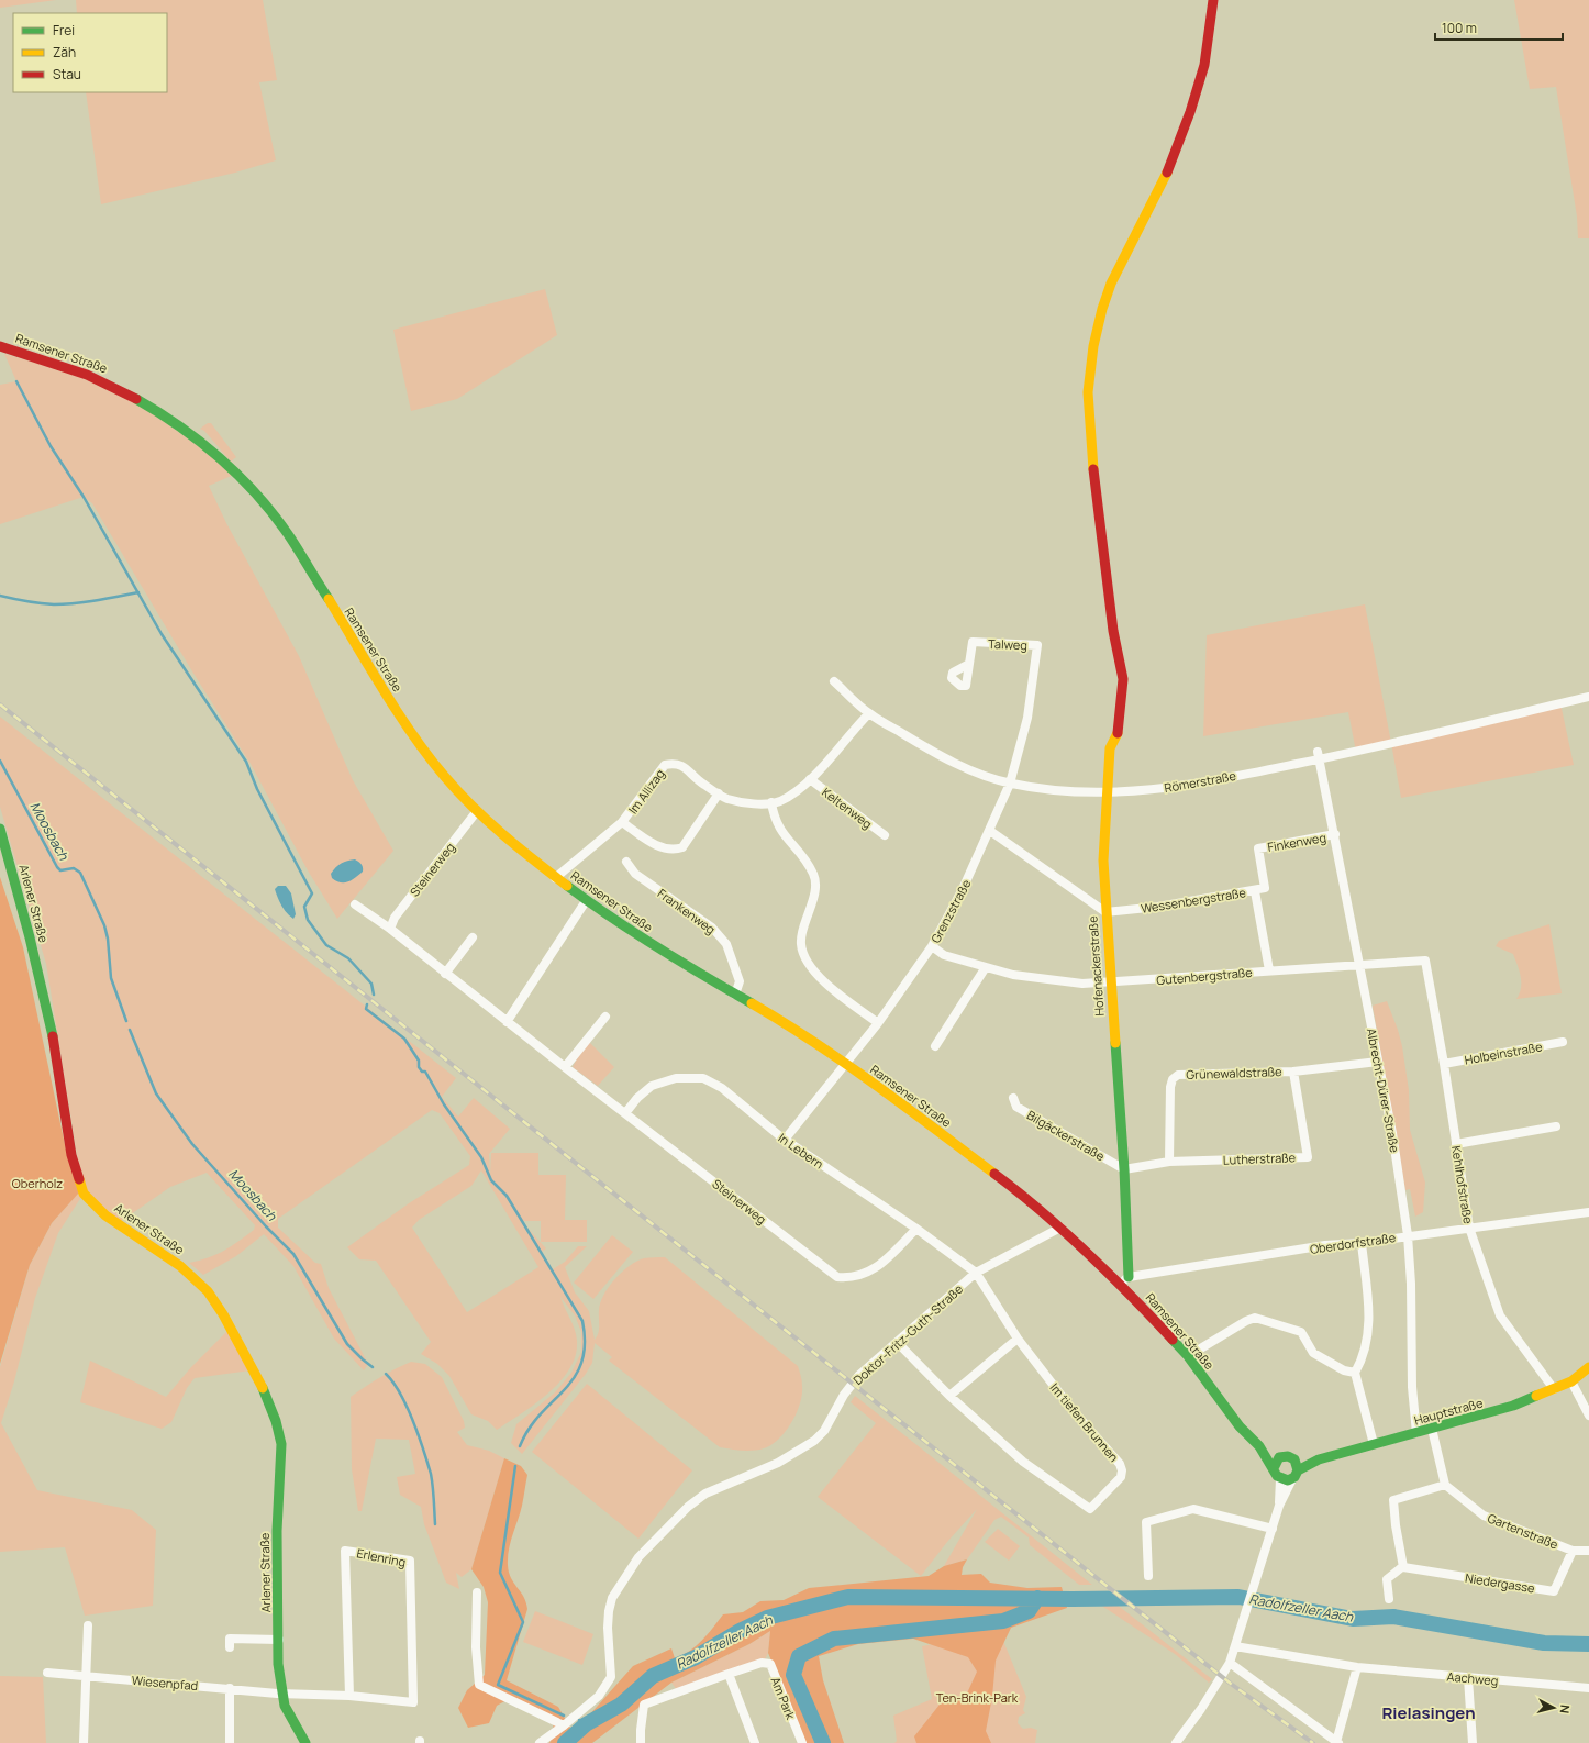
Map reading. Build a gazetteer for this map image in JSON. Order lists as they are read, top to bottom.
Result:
{
  "streets": {
    "street": [
      "Ramsener Straße",
      "Talweg",
      "Römerstraße",
      "Im Allizag",
      "Keltenweg",
      "Finkenweg",
      "Steinerweg",
      "Wessenbergstraße",
      "Arlener Straße",
      "Frankenweg",
      "Grenzstraße",
      "Hofenackerstraße",
      "Gutenbergstraße",
      "Holbeinstraße",
      "Grünewaldstraße",
      "Albrecht-Dürer-Straße",
      "Bilgäckerstraße",
      "In Lebern",
      "Lutherstraße",
      "Kehlhofstraße",
      "Oberdorfstraße",
      "Doktor-Fritz-Guth-Straße",
      "Hauptstraße",
      "Im tiefen Brunnen",
      "Gartenstraße",
      "Erlenring",
      "Niedergasse",
      "Aachweg",
      "Wiesenpfad",
      "Am Park"
    ]
  },
  "crossings": [
    ["Ramsener Straße", "Im Allizag"],
    ["Ramsener Straße", "Steinerweg"],
    ["Ramsener Straße", "Frankenweg"],
    ["Ramsener Straße", "Grenzstraße"],
    ["Ramsener Straße", "Hofenackerstraße"],
    ["Ramsener Straße", "Oberdorfstraße"],
    ["Ramsener Straße", "Doktor-Fritz-Guth-Straße"],
    ["Talweg", "Grenzstraße"],
    ["Römerstraße", "Im Allizag"],
    ["Römerstraße", "Grenzstraße"],
    ["Römerstraße", "Hofenackerstraße"],
    ["Römerstraße", "Albrecht-Dürer-Straße"],
    ["Im Allizag", "Keltenweg"],
    ["Finkenweg", "Wessenbergstraße"],
    ["Finkenweg", "Albrecht-Dürer-Straße"],
    ["Steinerweg", "In Lebern"],
    ["Wessenbergstraße", "Hofenackerstraße"],
    ["Wessenbergstraße", "Gutenbergstraße"],
    ["Arlener Straße", "Erlenring"],
    ["Arlener Straße", "Wiesenpfad"],
    ["Grenzstraße", "Gutenbergstraße"],
    ["Grenzstraße", "In Lebern"],
    ["Hofenackerstraße", "Gutenbergstraße"],
    ["Hofenackerstraße", "Bilgäckerstraße"],
    ["Hofenackerstraße", "Lutherstraße"],
    ["Hofenackerstraße", "Oberdorfstraße"],
    ["Gutenbergstraße", "Albrecht-Dürer-Straße"],
    ["Gutenbergstraße", "Kehlhofstraße"],
    ["Holbeinstraße", "Kehlhofstraße"],
    ["Grünewaldstraße", "Albrecht-Dürer-Straße"],
    ["Grünewaldstraße", "Lutherstraße"],
    ["Albrecht-Dürer-Straße", "Oberdorfstraße"],
    ["Albrecht-Dürer-Straße", "Hauptstraße"],
    ["Bilgäckerstraße", "Lutherstraße"],
    ["In Lebern", "Doktor-Fritz-Guth-Straße"],
    ["In Lebern", "Im tiefen Brunnen"],
    ["Kehlhofstraße", "Oberdorfstraße"],
    ["Kehlhofstraße", "Hauptstraße"],
    ["Doktor-Fritz-Guth-Straße", "Im tiefen Brunnen"],
    ["Gartenstraße", "Niedergasse"],
    ["Erlenring", "Wiesenpfad"]
  ],
  "districts": ["Rielasingen"],
  "water": ["Moosbach", "Radolfzeller Aach"],
  "parks": ["Oberholz", "Ten-Brink-Park"],
  "legend": ["Frei", "Zäh", "Stau"],
  "scale_bar": "100 m",
  "north": "right"
}
